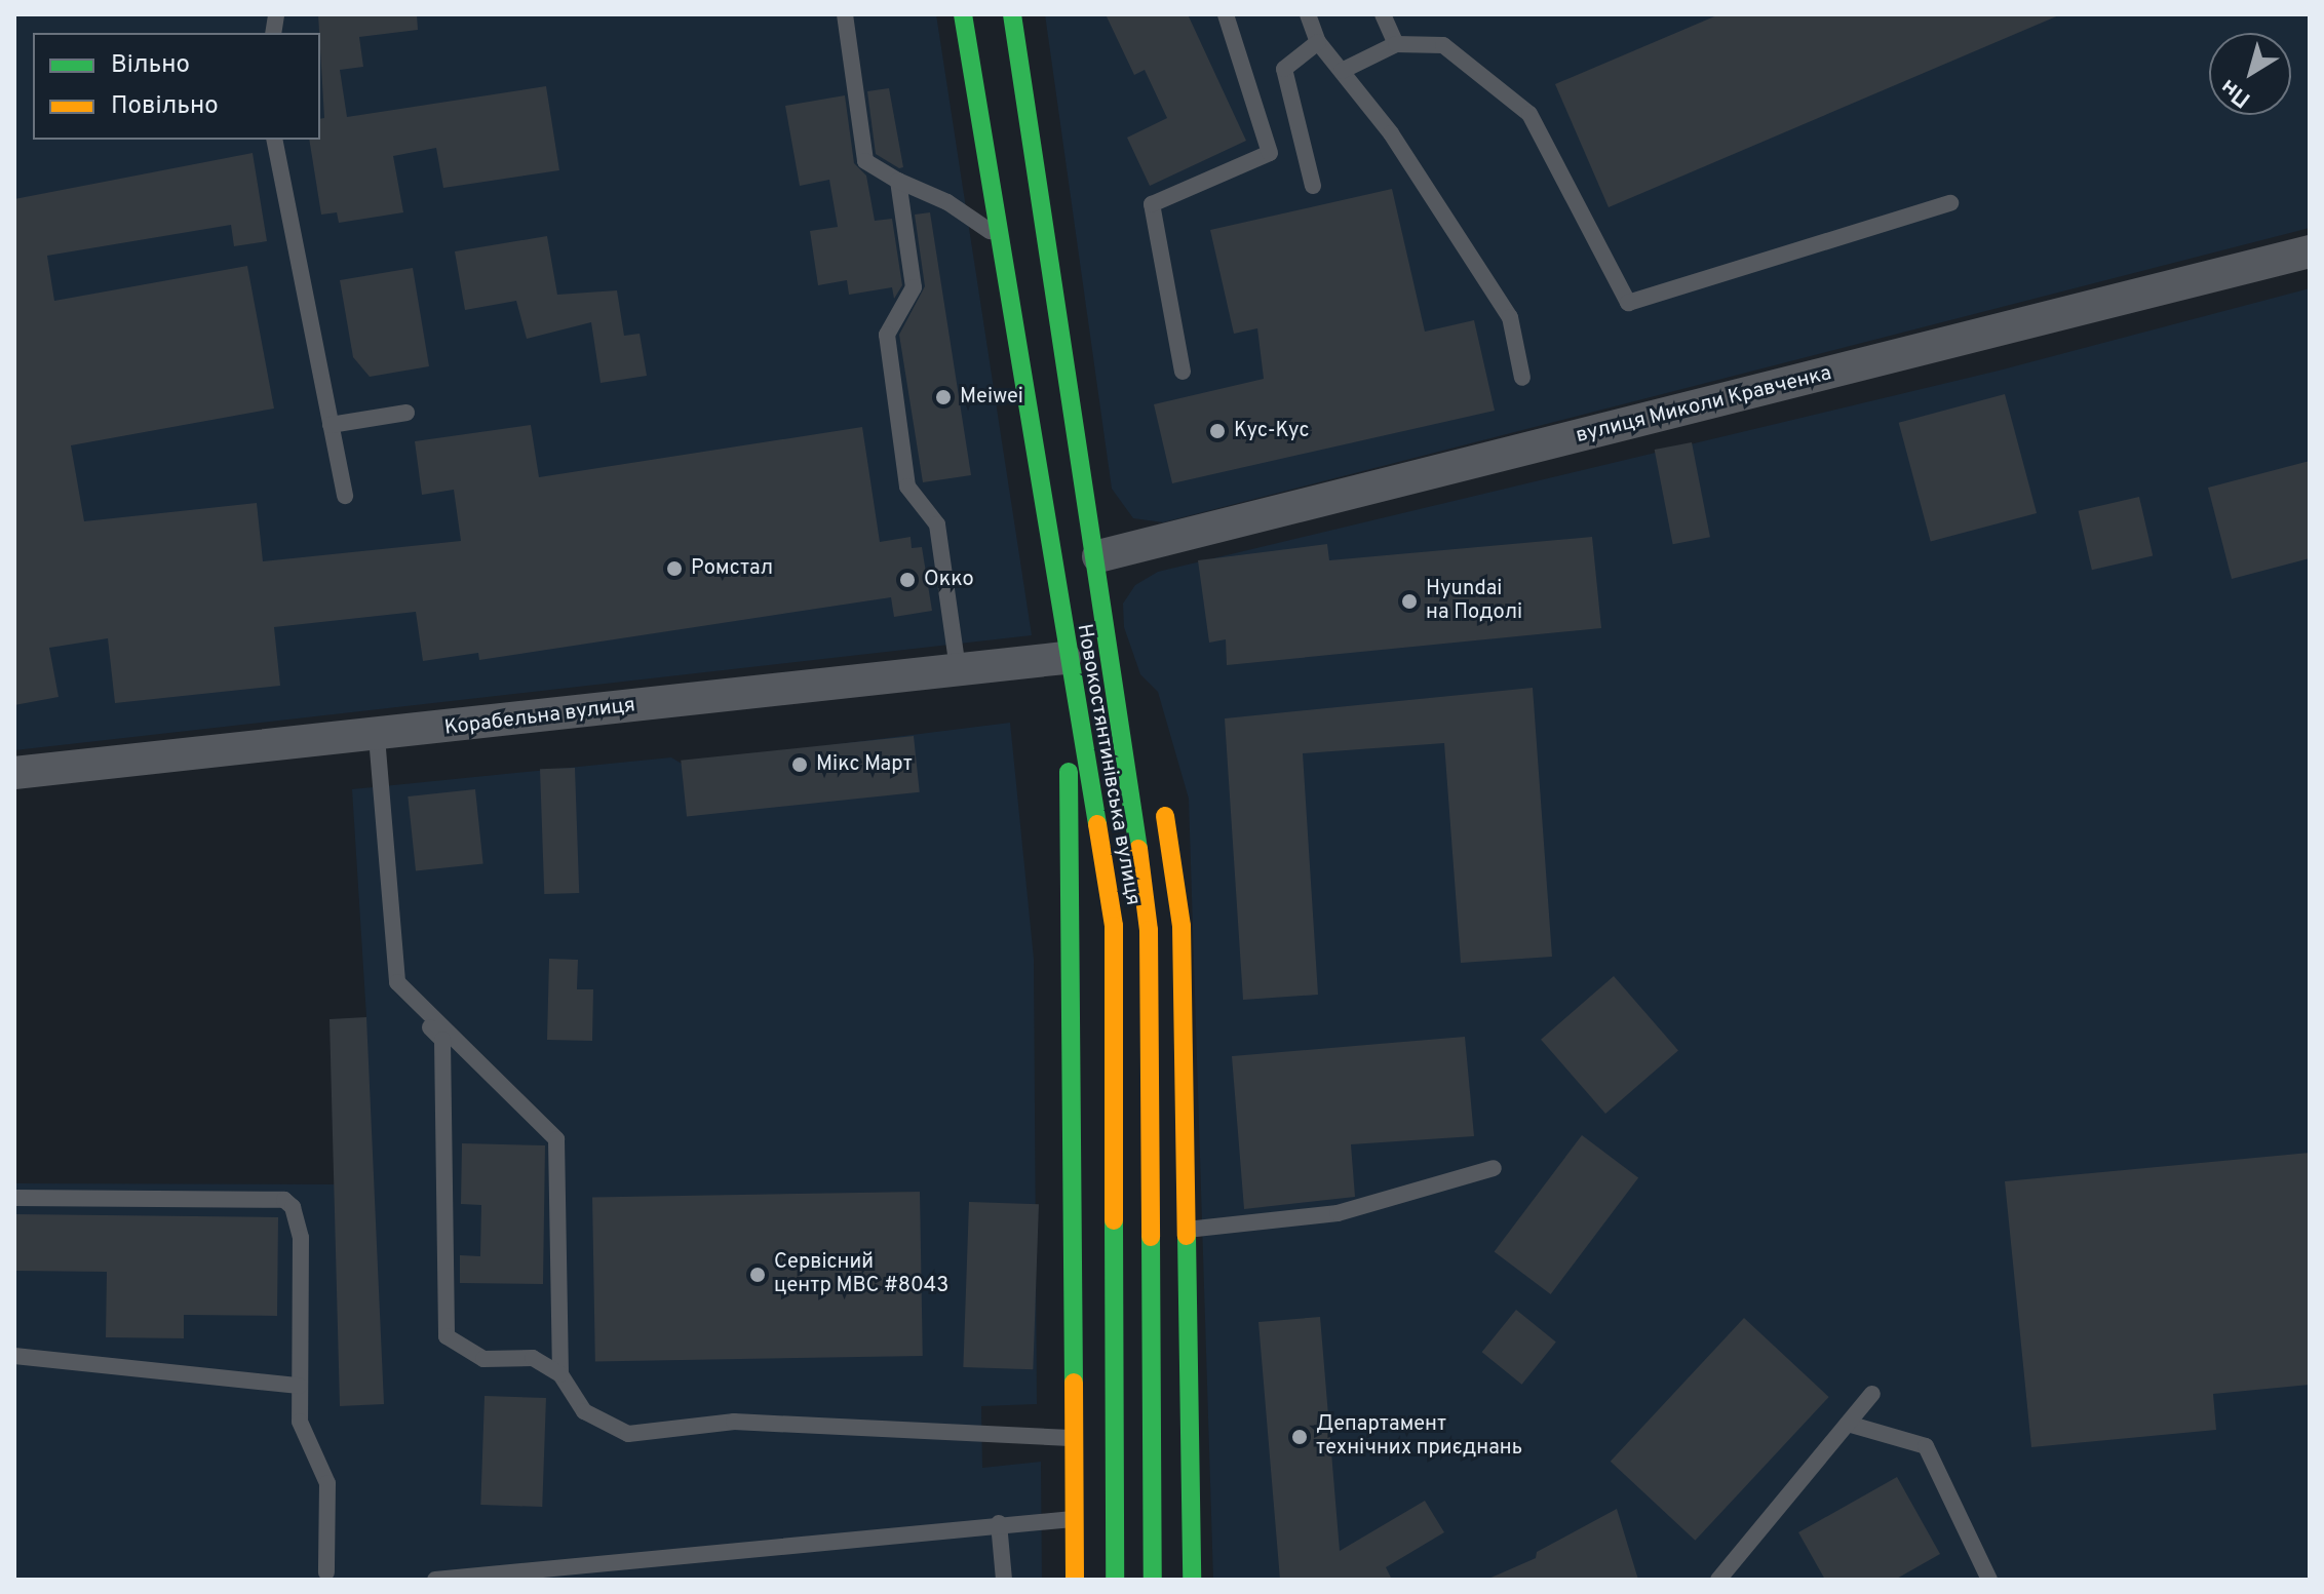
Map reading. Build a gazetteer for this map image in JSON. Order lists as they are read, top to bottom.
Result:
{
  "streets": {
    "main road": ["Новокостянтинівська вулиця"],
    "street": ["вулиця Миколи Кравченка", "Корабельна вулиця"]
  },
  "crossings": [
    ["вулиця Миколи Кравченка", "Новокостянтинівська вулиця"],
    ["Корабельна вулиця", "Новокостянтинівська вулиця"]
  ],
  "places": [
    "Meiwei",
    "Кус-Кус",
    "Ромстал",
    "Окко",
    "Hyundai на Подолі",
    "Мікс Март",
    "Сервісний центр МВС #8043",
    "Департамент технічних приєднань"
  ],
  "legend": ["Вільно", "Повільно"],
  "north": "bottom left"
}
